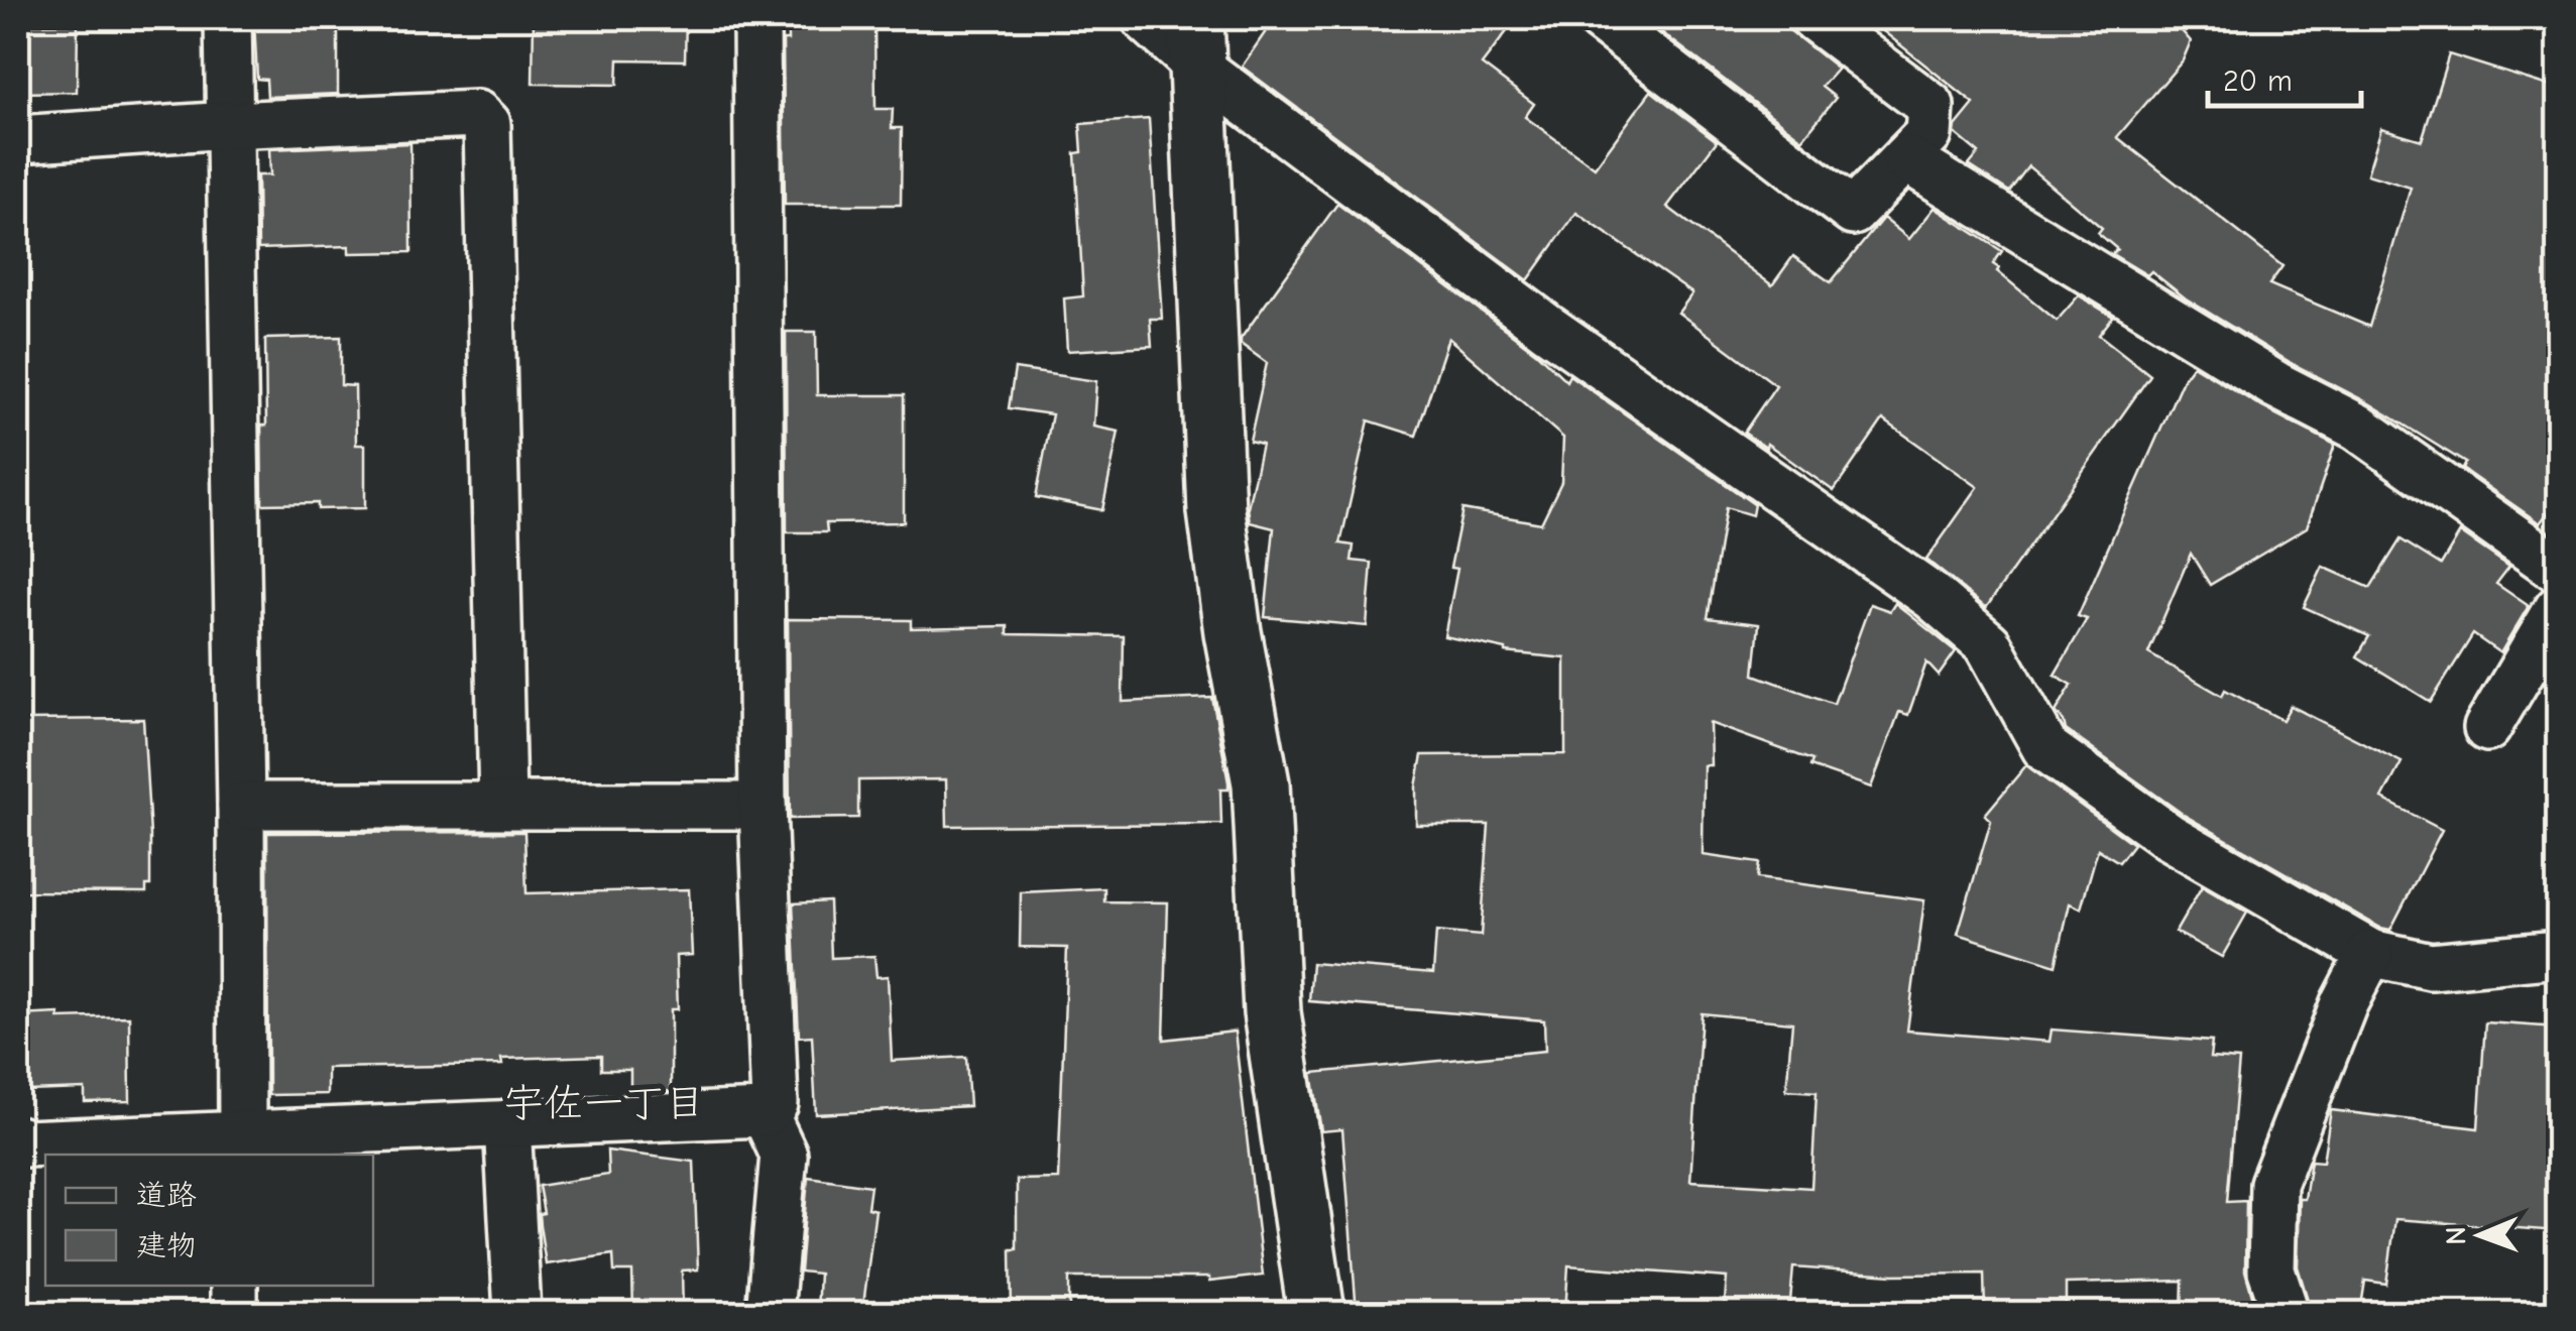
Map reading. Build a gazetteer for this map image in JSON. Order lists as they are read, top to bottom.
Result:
{
  "districts": ["宇佐一丁目"],
  "legend": ["道路", "建物"],
  "scale_bar": "20 m",
  "north": "left"
}
